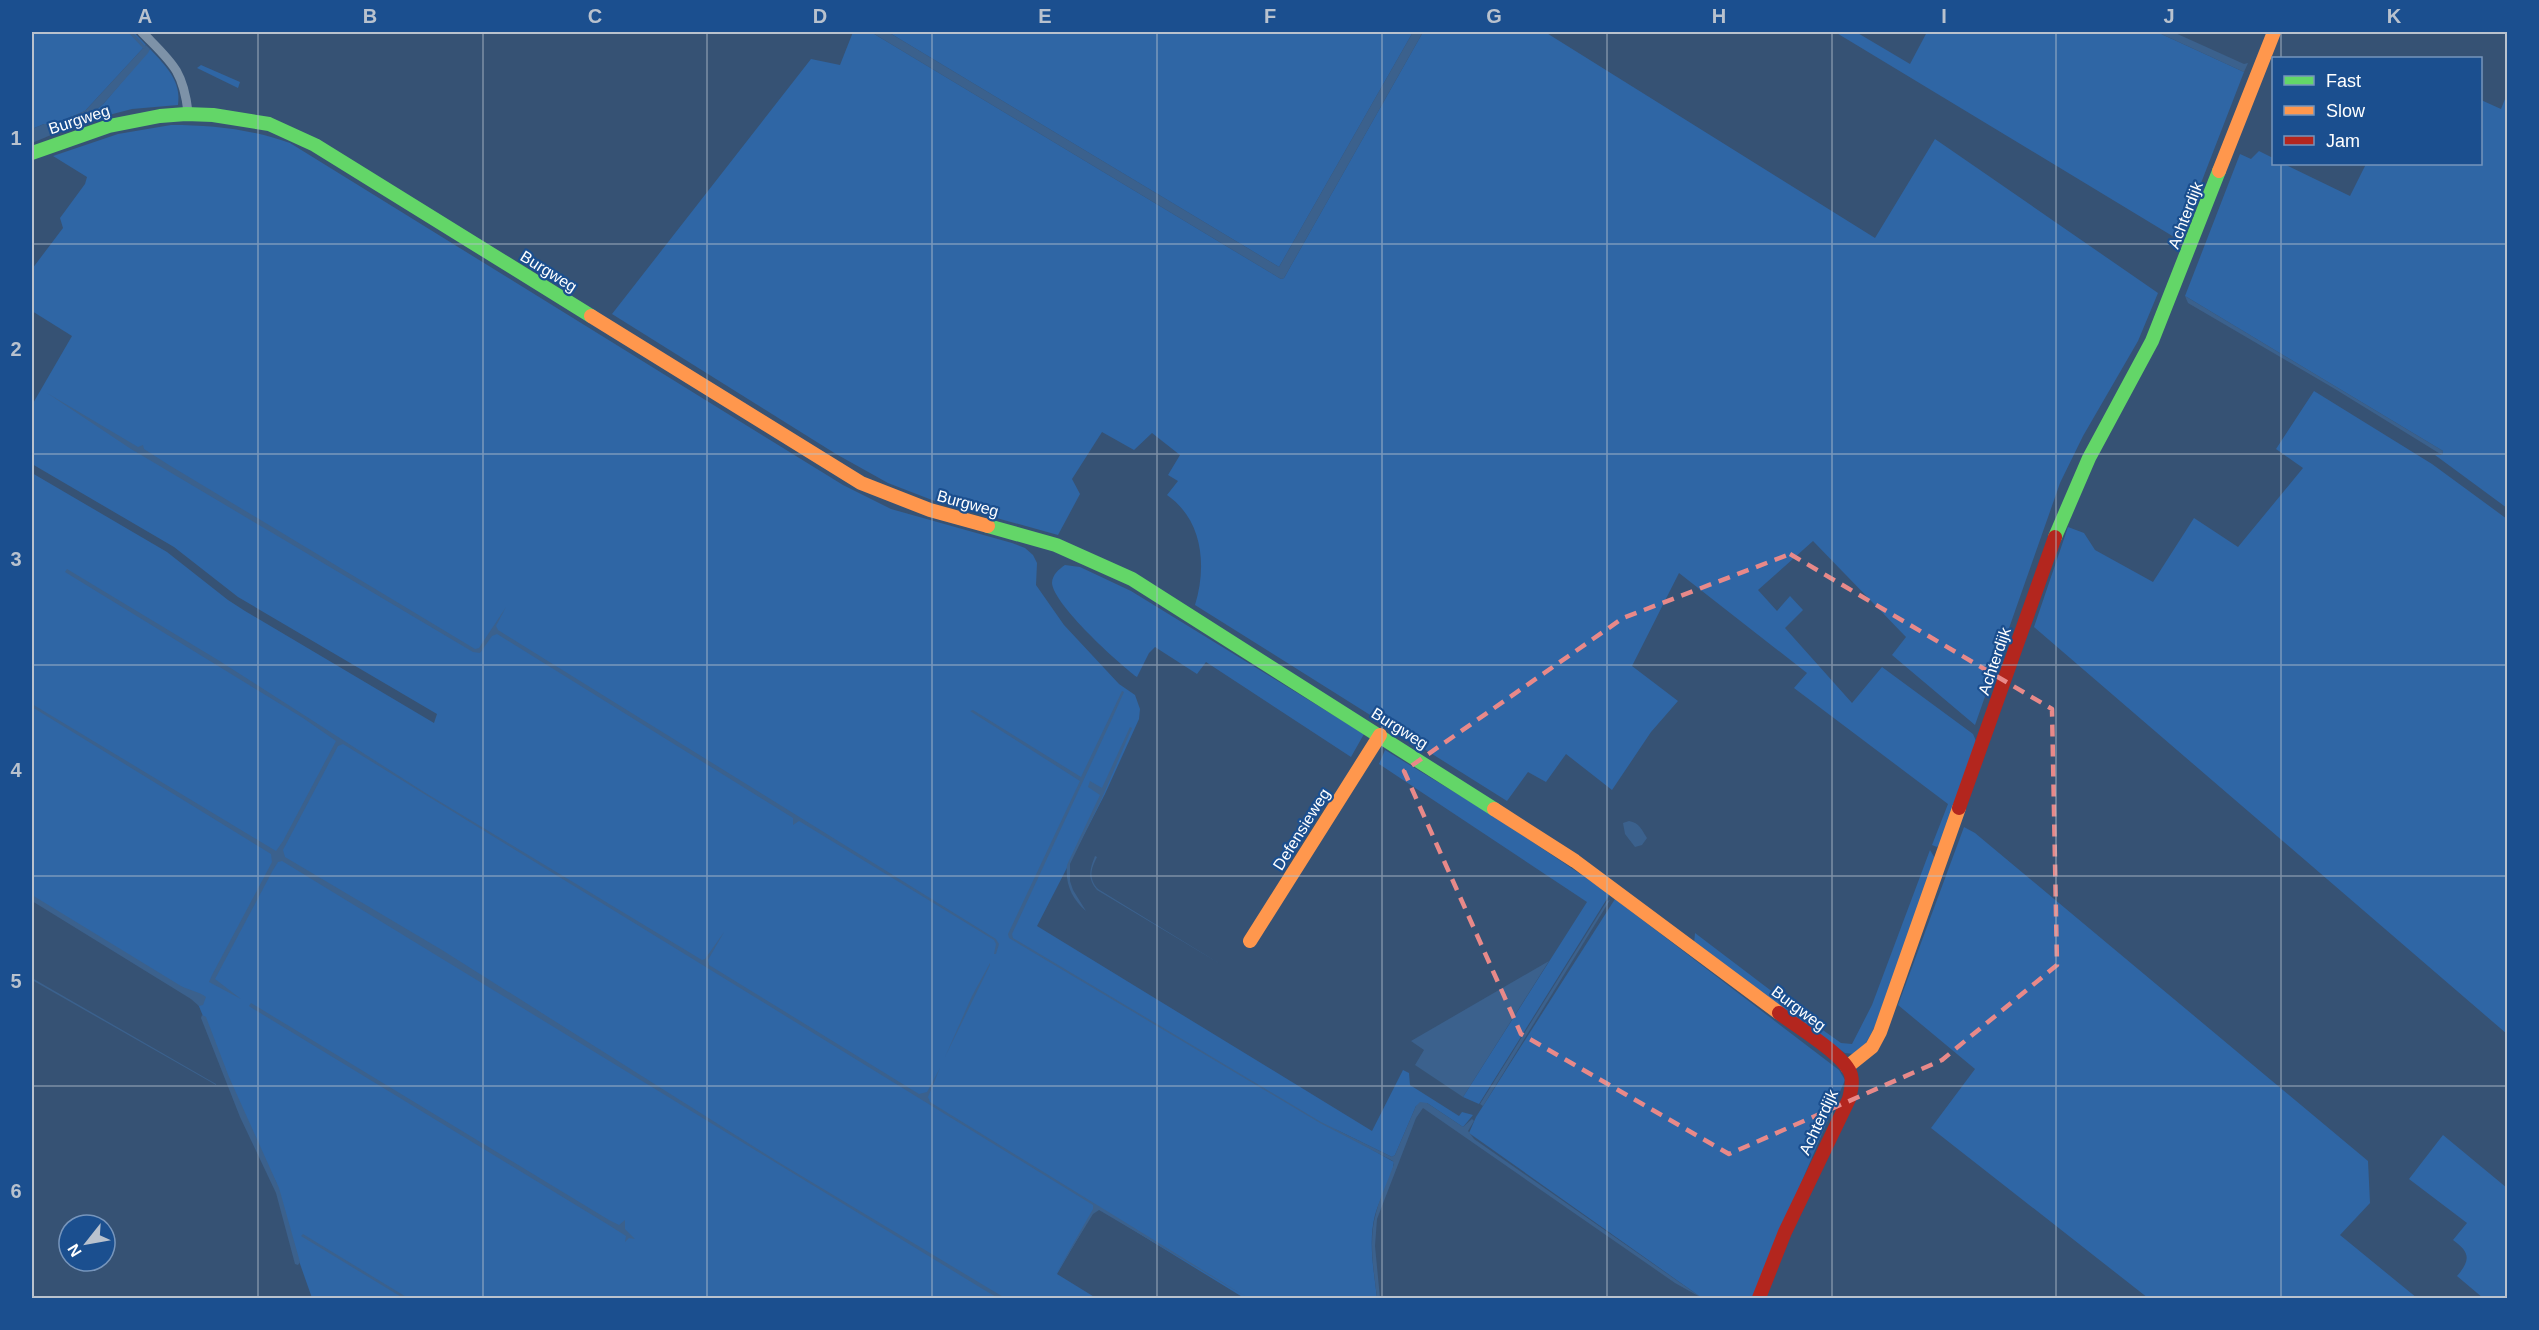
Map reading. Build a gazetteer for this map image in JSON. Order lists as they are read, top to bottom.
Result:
{
  "streets": {
    "main road": ["Burgweg", "Achterdijk", "Defensieweg"]
  },
  "crossings": [
    ["Burgweg", "Achterdijk"],
    ["Burgweg", "Defensieweg"]
  ],
  "legend": ["Fast", "Slow", "Jam"],
  "north": "bottom left",
  "grid": {
    "columns": [
      "A",
      "B",
      "C",
      "D",
      "E",
      "F",
      "G",
      "H",
      "I",
      "J",
      "K"
    ],
    "rows": [
      "1",
      "2",
      "3",
      "4",
      "5",
      "6"
    ]
  }
}
